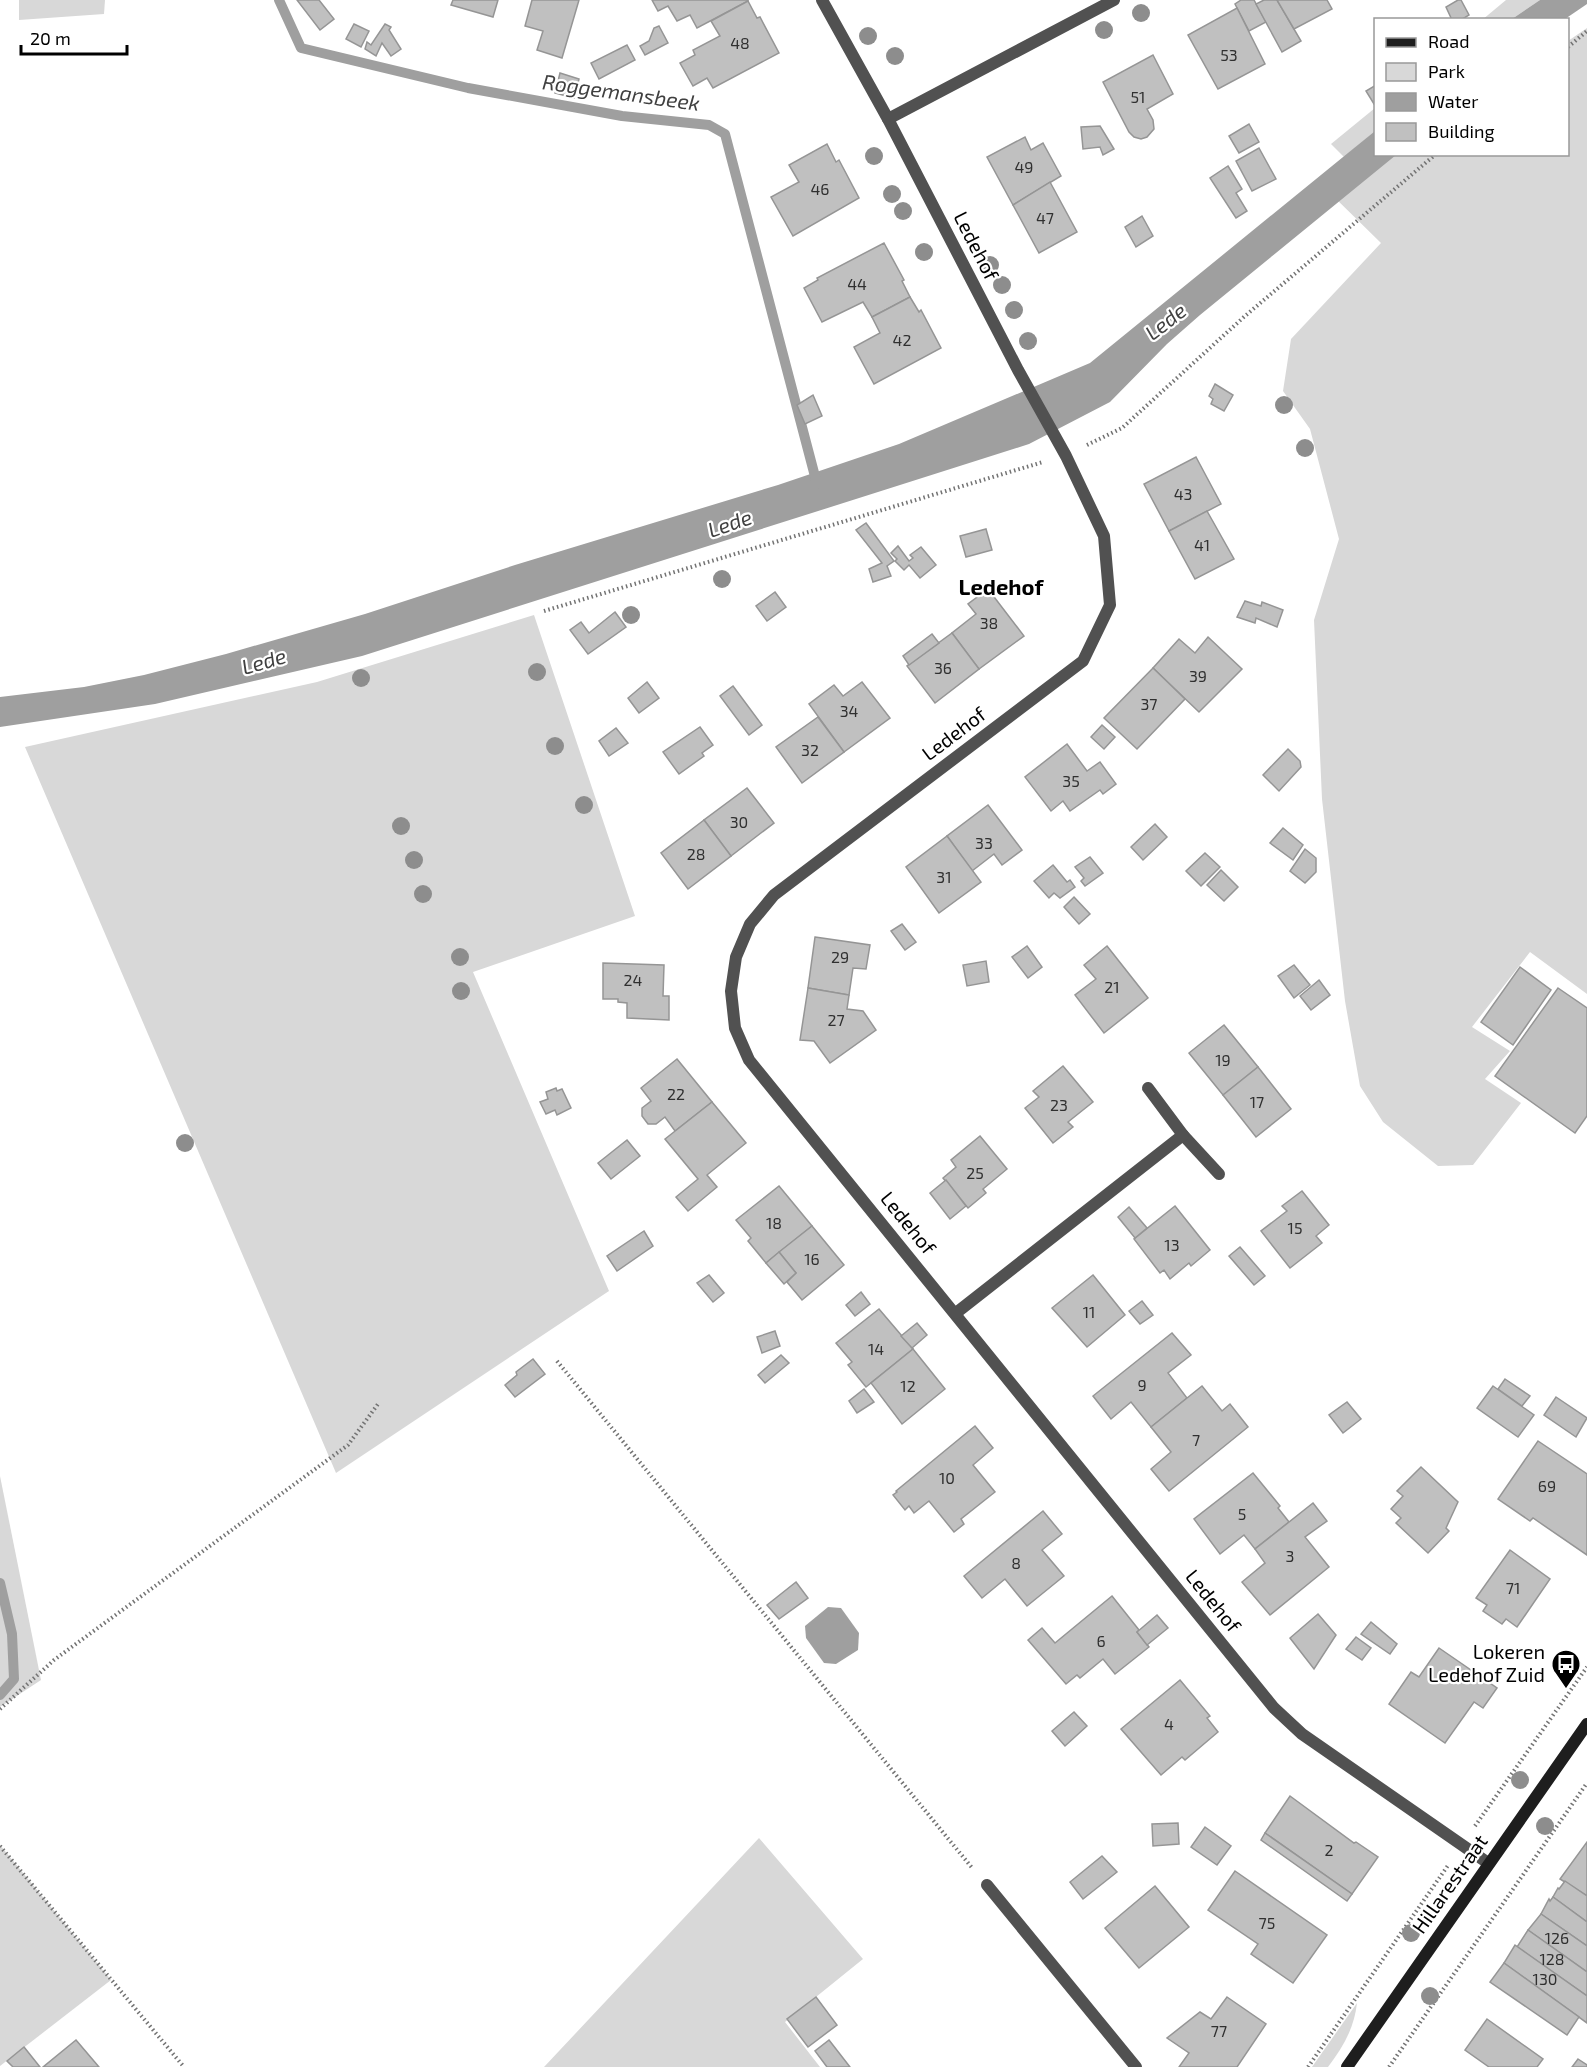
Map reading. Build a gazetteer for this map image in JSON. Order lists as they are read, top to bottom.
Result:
{
  "streets": {
    "main road": ["Hillarestraat"],
    "street": ["Ledehof"]
  },
  "crossings": [
    ["Ledehof", "Hillarestraat"]
  ],
  "districts": ["Ledehof"],
  "water": ["Roggemansbeek", "Lede"],
  "places": {
    "bus stop": ["Lokeren Ledehof Zuid"]
  },
  "house_numbers": [
    "48",
    "53",
    "51",
    "49",
    "46",
    "47",
    "44",
    "42",
    "43",
    "41",
    "38",
    "36",
    "39",
    "37",
    "34",
    "32",
    "35",
    "30",
    "33",
    "28",
    "31",
    "29",
    "24",
    "21",
    "27",
    "19",
    "22",
    "17",
    "23",
    "25",
    "18",
    "15",
    "13",
    "16",
    "11",
    "14",
    "9",
    "12",
    "7",
    "10",
    "69",
    "5",
    "3",
    "8",
    "71",
    "6",
    "4",
    "2",
    "75",
    "126",
    "128",
    "130",
    "77"
  ],
  "legend": [
    "Road",
    "Park",
    "Water",
    "Building"
  ],
  "scale_bar": "20 m"
}
